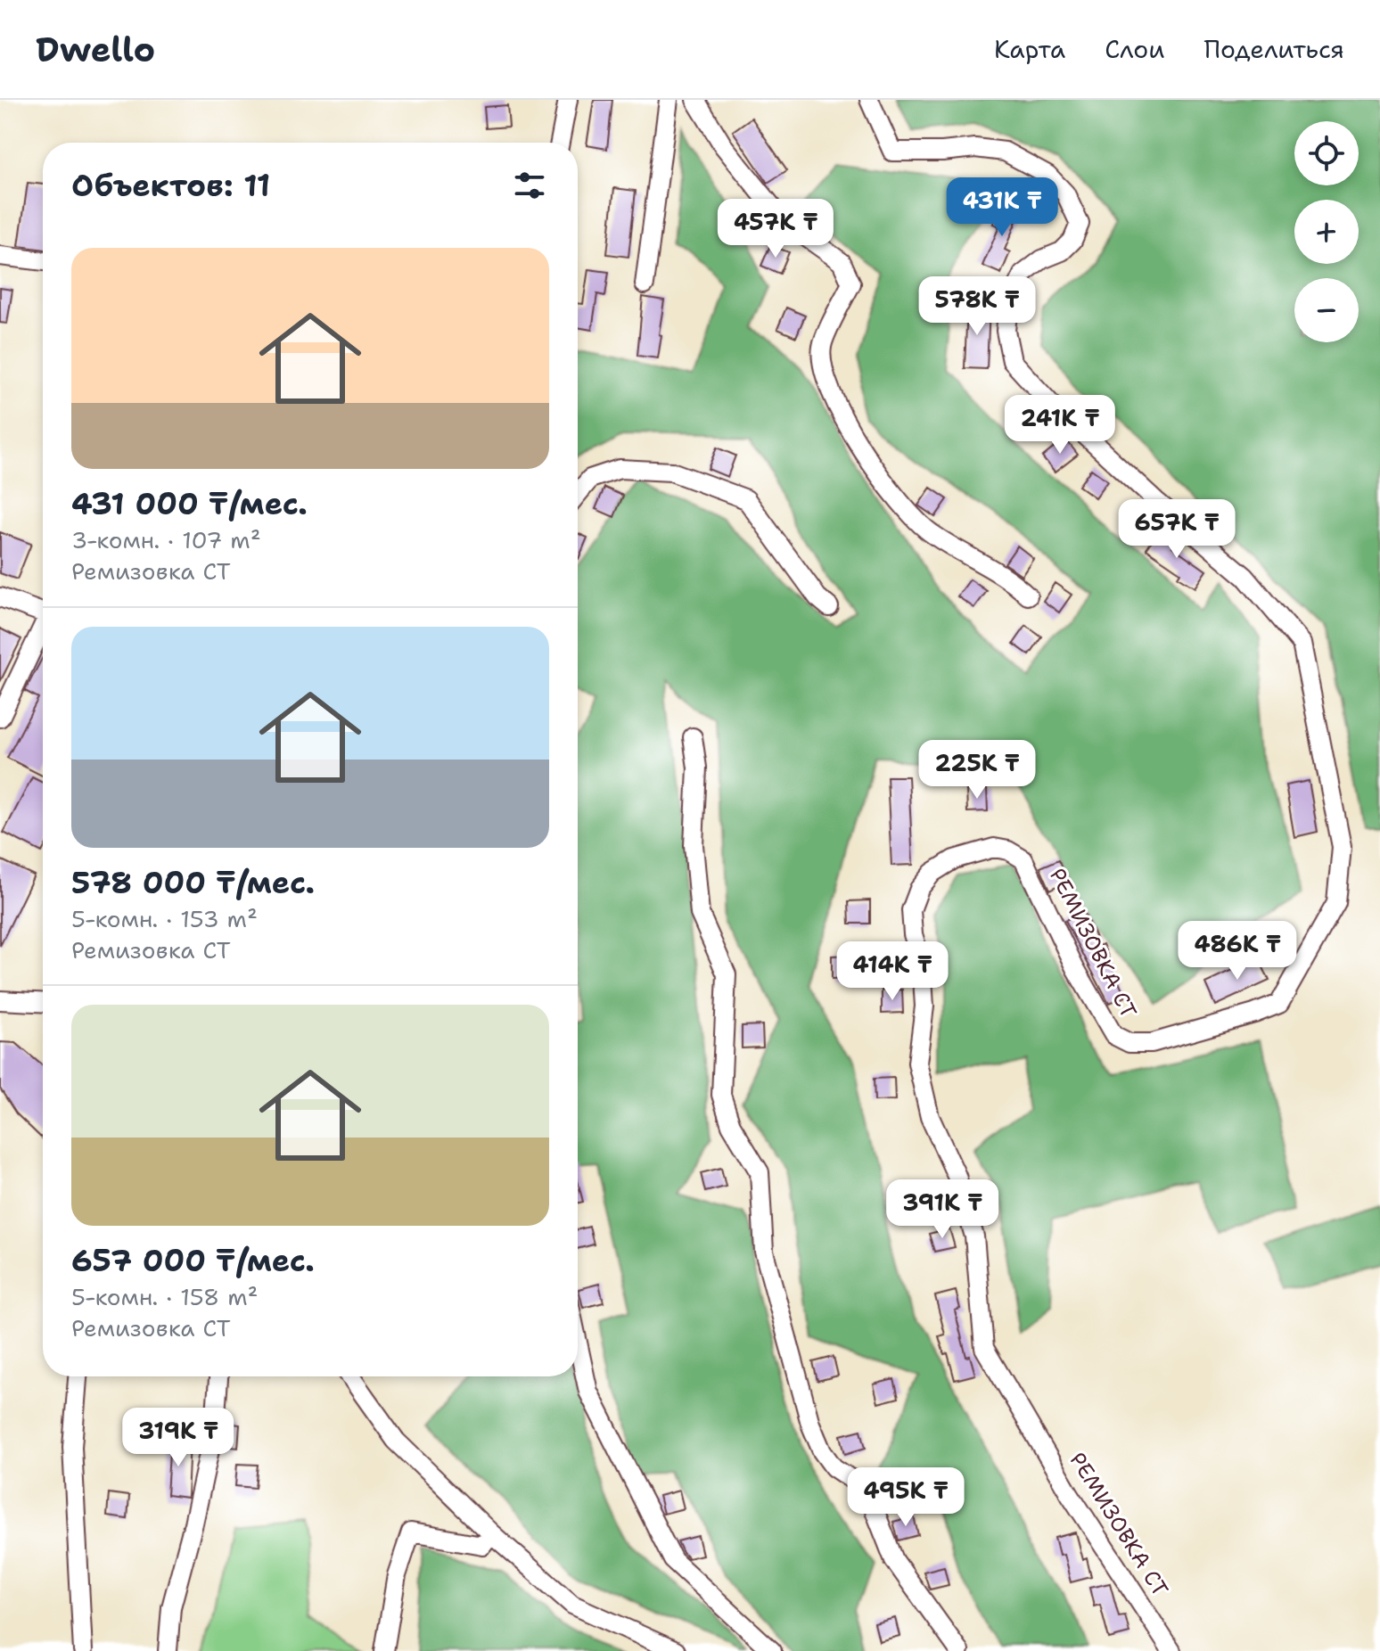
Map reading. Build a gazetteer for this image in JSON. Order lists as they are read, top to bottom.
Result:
{
  "streets": {
    "street": ["РЕМИЗОВКА СТ"]
  },
  "page": {
    "header": "Dwello",
    "nav": ["Карта", "Слои", "Поделиться"],
    "map_buttons": ["+", "−"],
    "heading": "Объектов: 11",
    "price": [
      "431K ₸",
      "457K ₸",
      "578K ₸",
      "241K ₸",
      "657K ₸",
      "225K ₸",
      "486K ₸",
      "414K ₸",
      "391K ₸",
      "319K ₸",
      "495K ₸"
    ],
    "list": [
      {
        "name": "431 000 ₸/мес.",
        "note": "3-комн. · 107 m² · Ремизовка СТ"
      },
      {
        "name": "578 000 ₸/мес.",
        "note": "5-комн. · 153 m² · Ремизовка СТ"
      },
      {
        "name": "657 000 ₸/мес.",
        "note": "5-комн. · 158 m² · Ремизовка СТ"
      }
    ]
  }
}
